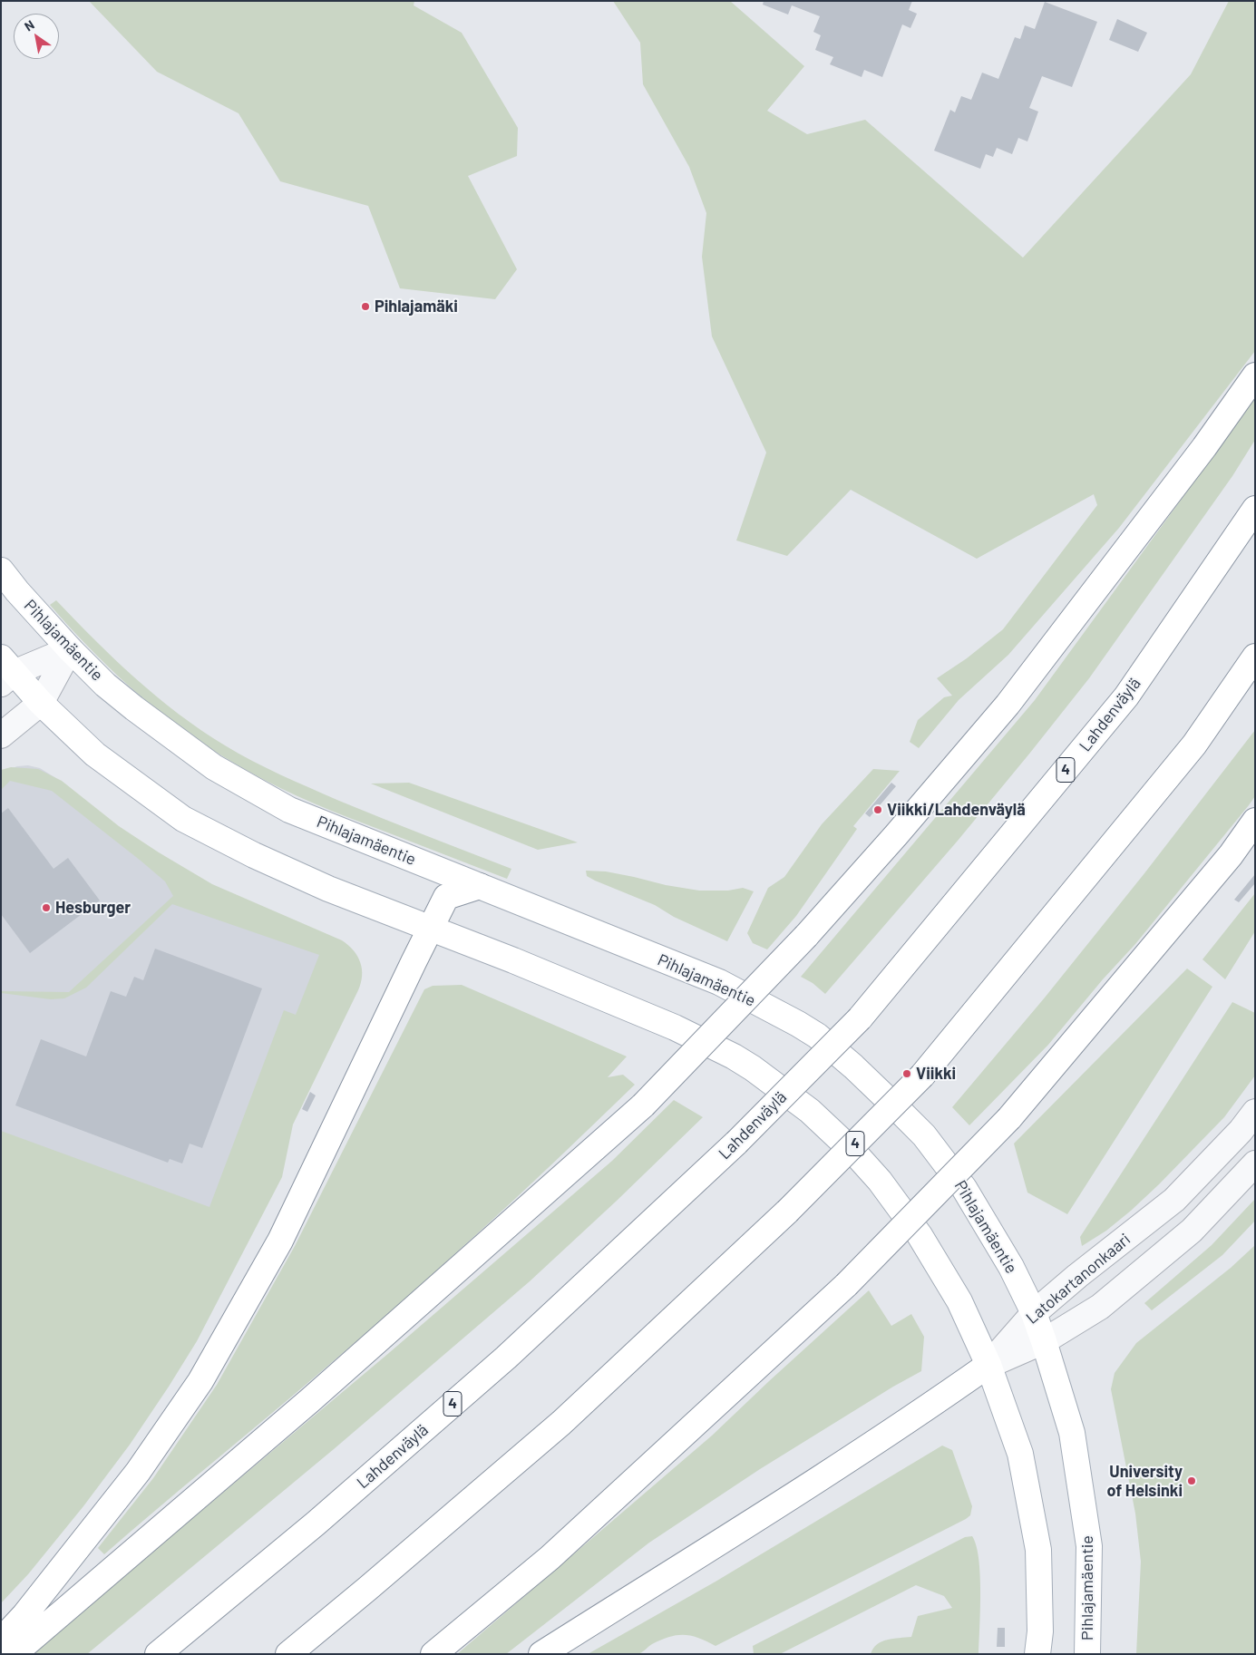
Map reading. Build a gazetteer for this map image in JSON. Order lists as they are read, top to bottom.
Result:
{
  "streets": {
    "main road": ["Pihlajamäentie", "Lahdenväylä", "4"],
    "street": ["Latokartanonkaari"]
  },
  "crossings": [
    ["Pihlajamäentie", "Latokartanonkaari"]
  ],
  "places": [
    "Pihlajamäki",
    "Viikki/Lahdenväylä",
    "Hesburger",
    "Viikki",
    "University of Helsinki"
  ],
  "north": "top left"
}
